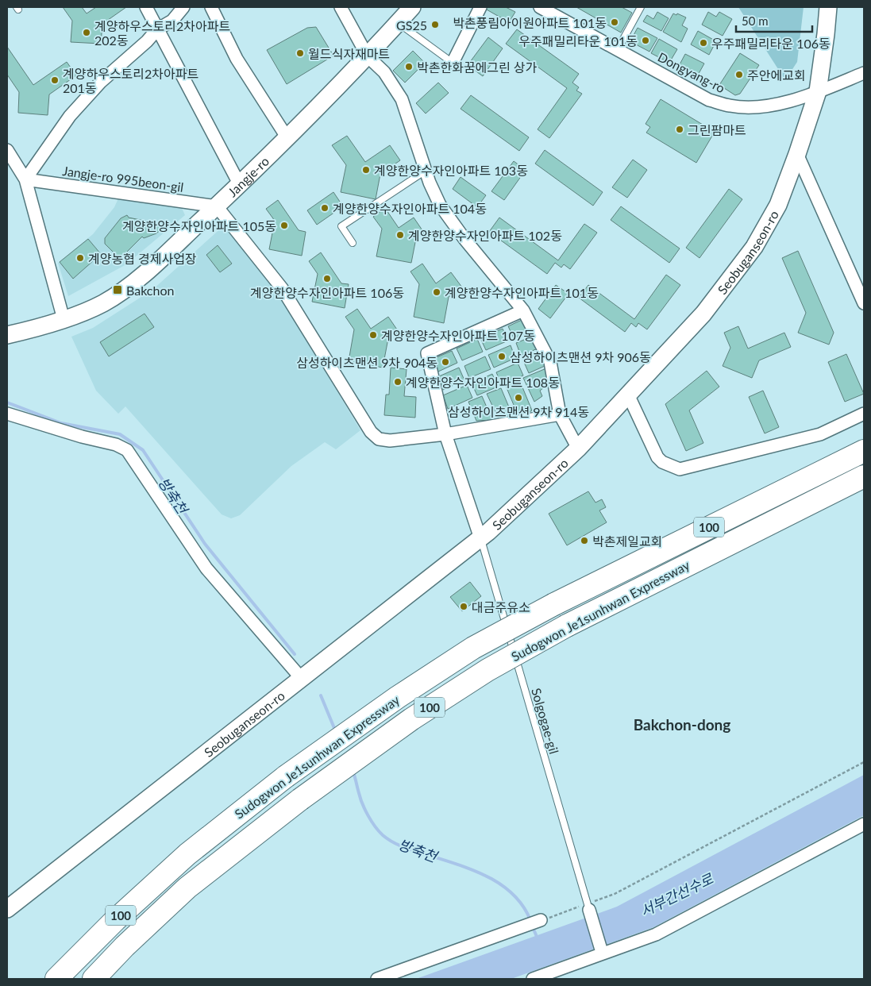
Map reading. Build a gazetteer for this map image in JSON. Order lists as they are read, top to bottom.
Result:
{
  "streets": {
    "highway": ["100", "Sudogwon Je1sunhwan Expressway"],
    "street": [
      "Dongyang-ro",
      "Jangje-ro",
      "Jangje-ro 995beon-gil",
      "Seobuganseon-ro"
    ],
    "lane": ["Solgogae-gil"]
  },
  "crossings": [
    ["Dongyang-ro", "Seobuganseon-ro"],
    ["Jangje-ro", "Jangje-ro 995beon-gil"],
    ["Jangje-ro", "Seobuganseon-ro"],
    ["Seobuganseon-ro", "Solgogae-gil"]
  ],
  "districts": ["Bakchon-dong"],
  "water": ["방축천", "서부간선수로"],
  "places": {
    "other": [
      "박촌풍림아이원아파트 101동",
      "GS25",
      "계양하우스토리2차아파트 202동",
      "우주패밀리타운 101동",
      "우주패밀리타운 106동",
      "월드식자재마트",
      "박촌한화꿈에그린 상가",
      "주안에교회",
      "계양하우스토리2차아파트 201동",
      "그린팜마트",
      "계양한양수자인아파트 103동",
      "계양한양수자인아파트 104동",
      "계양한양수자인아파트 105동",
      "계양한양수자인아파트 102동",
      "계양농협 경제사업장",
      "계양한양수자인아파트 106동",
      "계양한양수자인아파트 101동",
      "계양한양수자인아파트 107동",
      "삼성하이츠맨션 9차 906동",
      "삼성하이츠맨션 9차 904동",
      "계양한양수자인아파트 108동",
      "삼성하이츠맨션 9차 914동",
      "박촌제일교회",
      "대금주유소"
    ],
    "transit": ["Bakchon"]
  },
  "scale_bar": "50 m"
}
